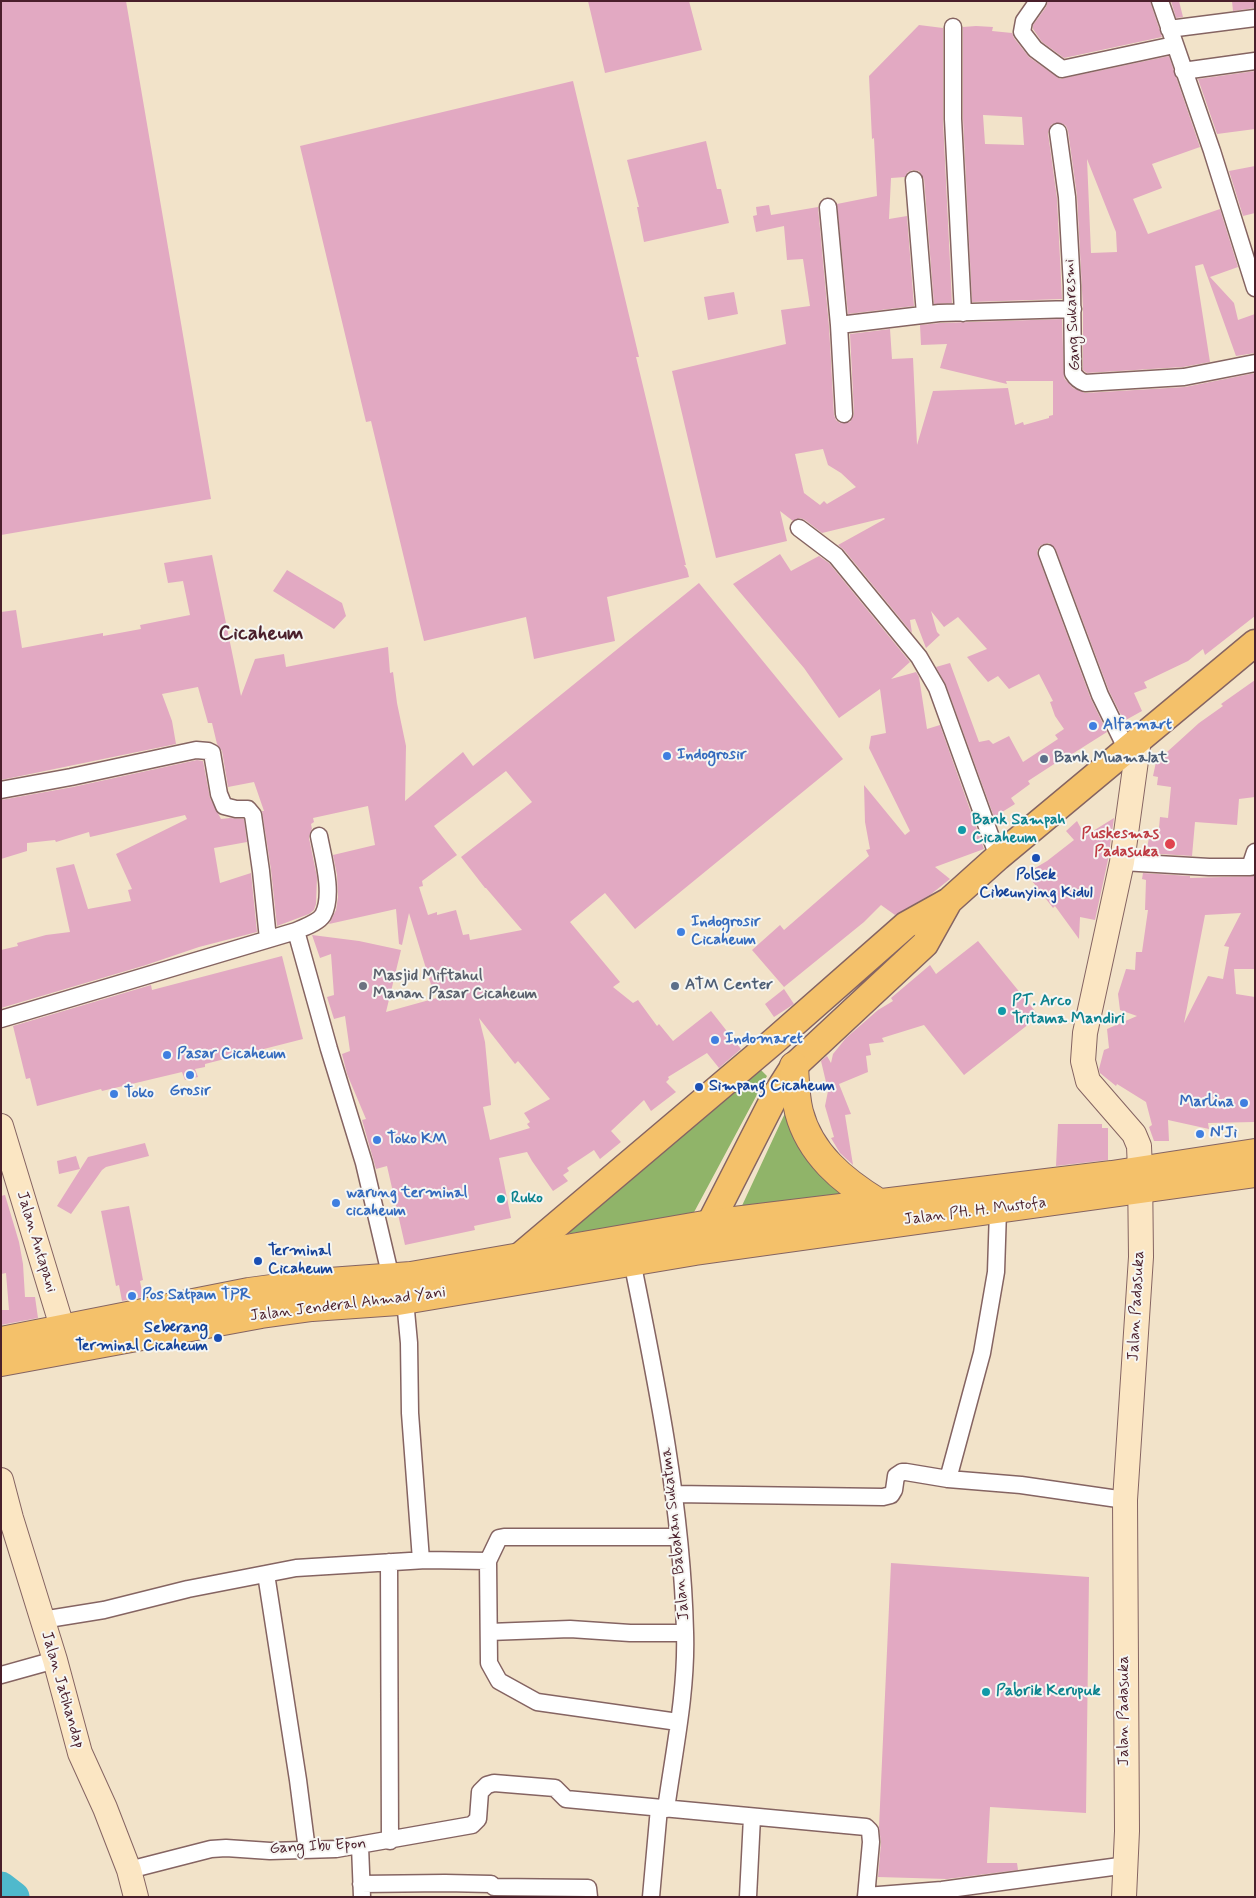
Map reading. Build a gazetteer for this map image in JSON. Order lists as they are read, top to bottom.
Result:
{
  "streets": {
    "highway": ["Jalan PH. H. Mustofa", "Jalan Jenderal Ahmad Yani"],
    "street": [
      "Gang Sukaresmi",
      "Jalan Antapani",
      "Jalan Padasuka",
      "Jalan Babakan Sukatma",
      "Jalan Jatihandap",
      "Gang Ibu Epon"
    ]
  },
  "crossings": [
    ["Jalan PH. H. Mustofa", "Jalan Jenderal Ahmad Yani"],
    ["Jalan PH. H. Mustofa", "Jalan Padasuka"],
    ["Jalan Antapani", "Jalan Jenderal Ahmad Yani"],
    ["Jalan Jenderal Ahmad Yani", "Jalan Babakan Sukatma"],
    ["Jalan Babakan Sukatma", "Gang Ibu Epon"],
    ["Jalan Jatihandap", "Gang Ibu Epon"]
  ],
  "districts": ["Cicaheum"],
  "places": [
    "Alfamart",
    "Indogrosir",
    "Bank Muamalat",
    "Bank Sampah Cicaheum",
    "Puskesmas Padasuka",
    "Polsek Cibeunying Kidul",
    "Indogrosir Cicaheum",
    "Masjid Miftahul Manan Pasar Cicaheum",
    "ATM Center",
    "PT. Arco Tritama Mandiri",
    "Indomaret",
    "Pasar Cicaheum",
    "Grosir",
    "Simpang Cicaheum",
    "Toko",
    "Marlina",
    "N'Ji",
    "Toko KM",
    "Ruko",
    "warung terminal cicaheum",
    "Terminal Cicaheum",
    "Pos Satpam TPR",
    "Seberang Terminal Cicaheum",
    "Pabrik Kerupuk"
  ]
}
